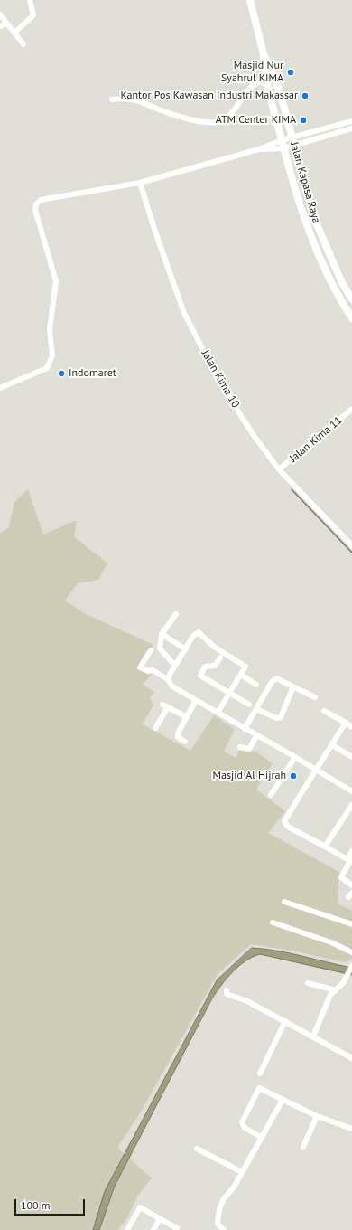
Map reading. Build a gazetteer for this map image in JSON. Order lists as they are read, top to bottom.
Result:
{
  "streets": {
    "main road": ["Jalan Kapasa Raya"],
    "street": ["Jalan Kima 10", "Jalan Kima 11"]
  },
  "crossings": [
    ["Jalan Kima 10", "Jalan Kima 11"]
  ],
  "places": [
    "Masjid Nur Syahrul KIMA",
    "Kantor Pos Kawasan Industri Makassar",
    "ATM Center KIMA",
    "Indomaret",
    "Masjid Al Hijrah"
  ],
  "scale_bar": "100 m"
}
